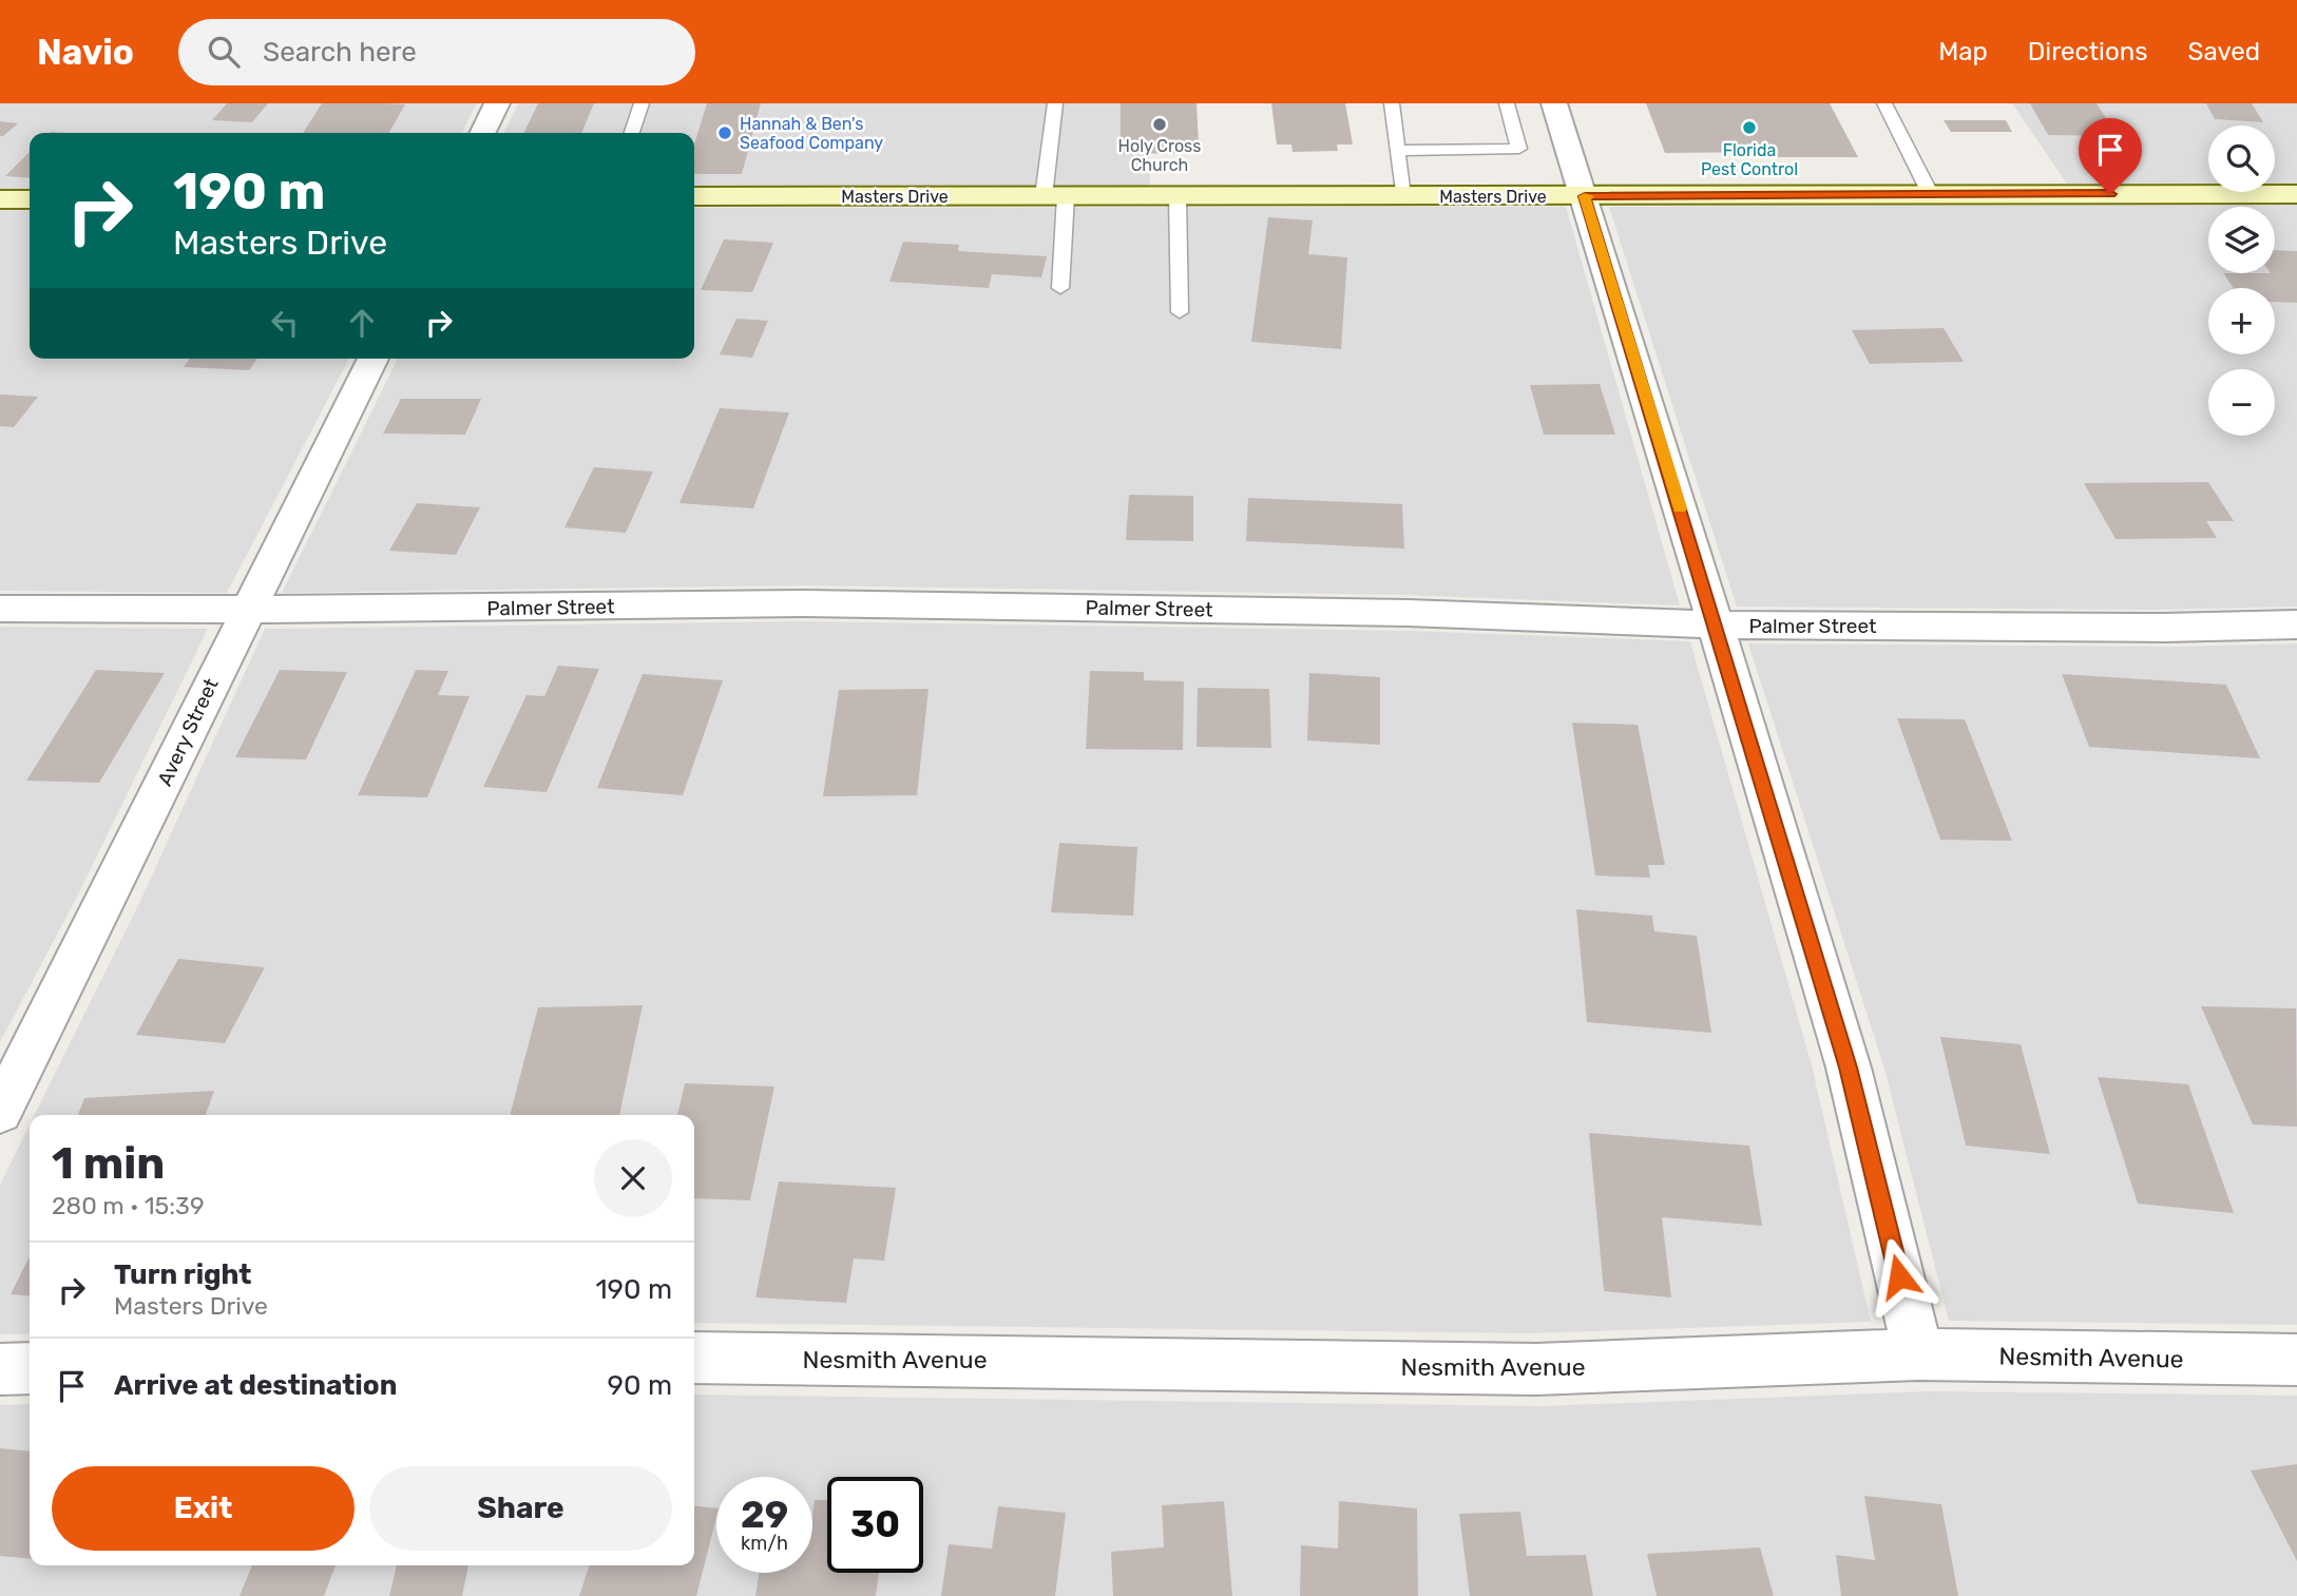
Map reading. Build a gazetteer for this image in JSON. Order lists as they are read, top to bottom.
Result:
{
  "streets": {
    "street": [
      "Masters Drive",
      "Palmer Street",
      "Avery Street",
      "Nesmith Avenue"
    ]
  },
  "crossings": [
    ["Palmer Street", "Avery Street"]
  ],
  "places": ["Holy Cross Church", "Florida Pest Control", "Hannah & Ben's Seafood Company"],
  "page": {
    "header": "Navio",
    "search": "Search here",
    "nav": ["Map", "Directions", "Saved"],
    "map_buttons": ["+", "−"],
    "turn": ["190 m", "Masters Drive"],
    "heading": ["1 min", "280 m · 15:39"],
    "list": [
      {
        "name": "Turn right",
        "note": "Masters Drive",
        "value": "190 m"
      },
      {
        "name": "Arrive at destination",
        "value": "90 m"
      }
    ],
    "buttons": ["Exit", "Share"],
    "speed": "29 km/h",
    "limit": "30"
  }
}
